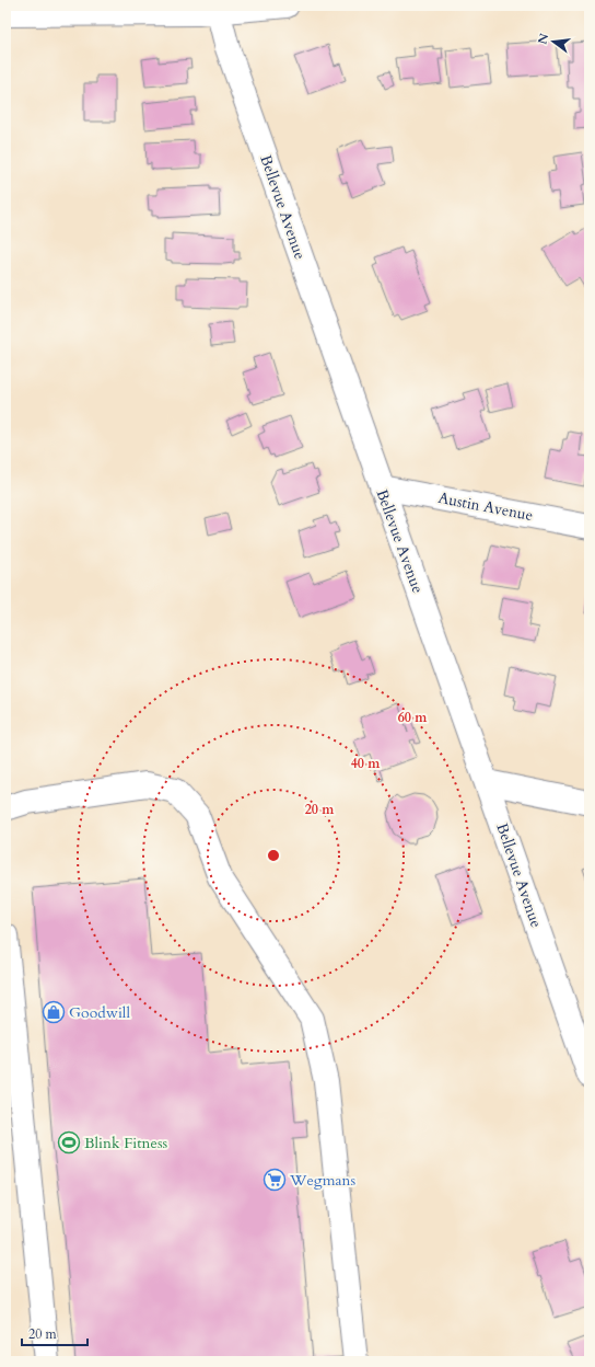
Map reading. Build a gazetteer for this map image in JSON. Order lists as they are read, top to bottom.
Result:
{
  "streets": {
    "street": ["Bellevue Avenue", "Austin Avenue"]
  },
  "crossings": [
    ["Bellevue Avenue", "Austin Avenue"]
  ],
  "places": {
    "shop": ["Goodwill"],
    "sports": ["Blink Fitness"],
    "supermarket": ["Wegmans"]
  },
  "scale_bar": "20 m",
  "north": "left",
  "rings": ["60 m", "40 m", "20 m"]
}
